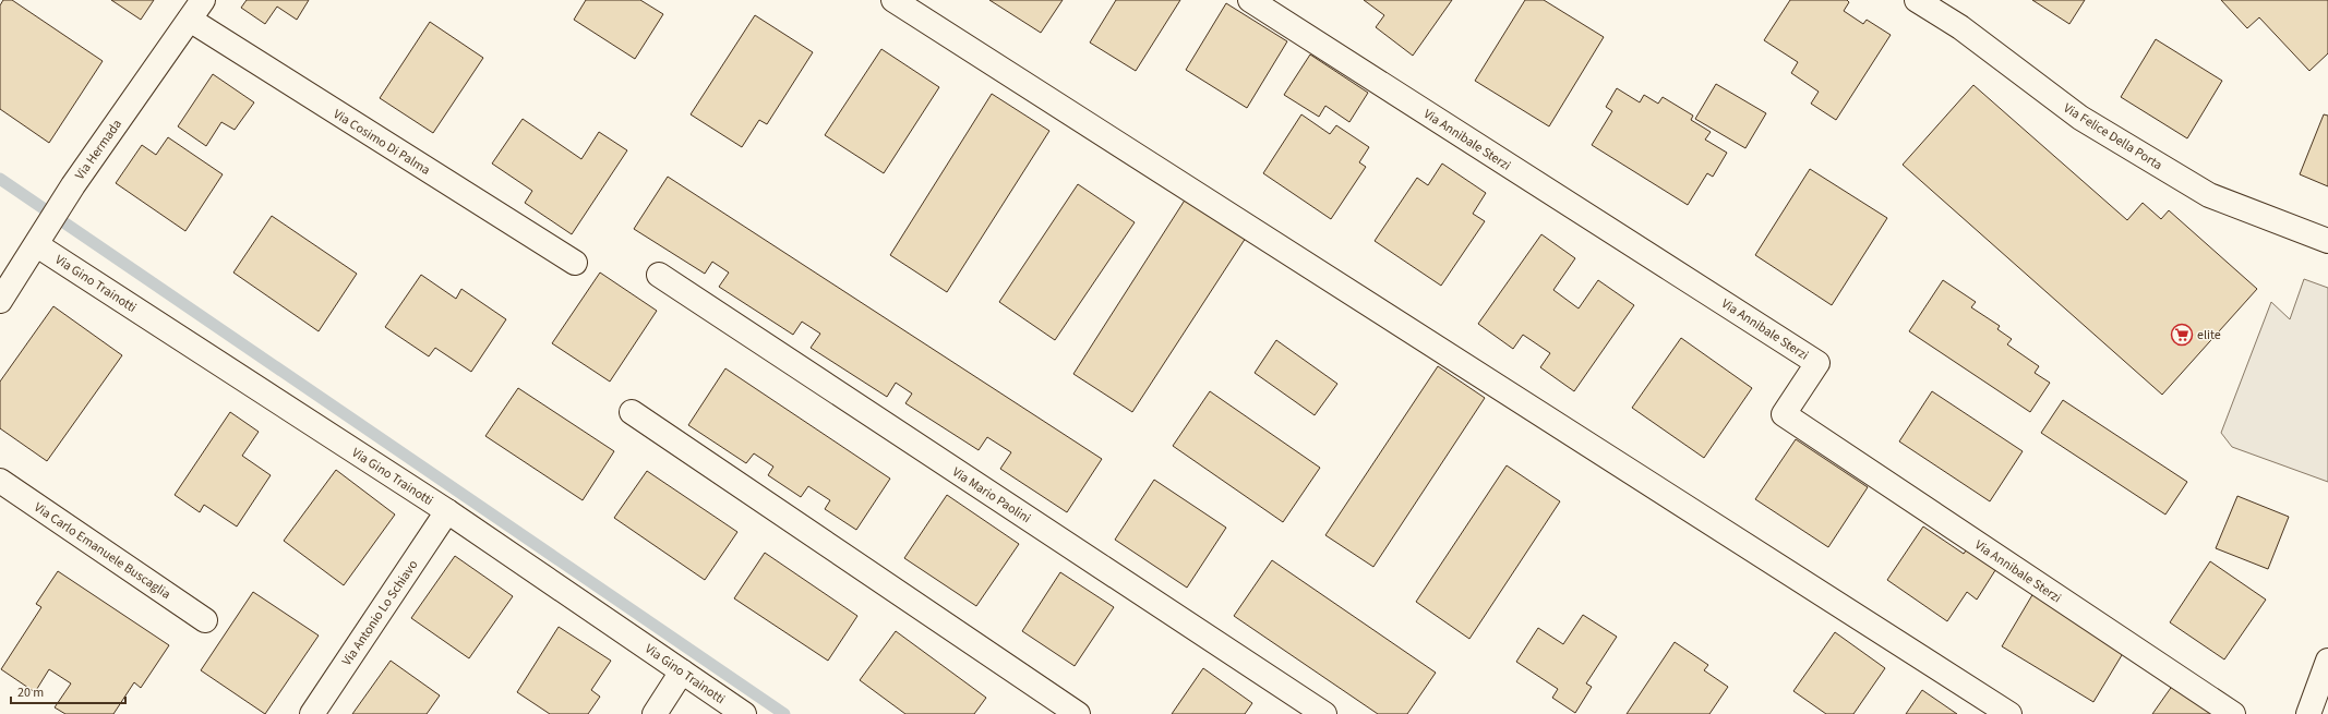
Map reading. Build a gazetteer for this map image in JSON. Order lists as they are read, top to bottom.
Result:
{
  "streets": {
    "street": [
      "Via Felice Della Porta",
      "Via Annibale Sterzi",
      "Via Cosimo Di Palma",
      "Via Hermada",
      "Via Gino Trainotti",
      "Via Mario Paolini",
      "Via Carlo Emanuele Buscaglia",
      "Via Antonio Lo Schiavo"
    ]
  },
  "crossings": [
    ["Via Cosimo Di Palma", "Via Hermada"],
    ["Via Hermada", "Via Gino Trainotti"],
    ["Via Gino Trainotti", "Via Antonio Lo Schiavo"]
  ],
  "places": {
    "supermarket": ["elite"]
  },
  "scale_bar": "20 m"
}
